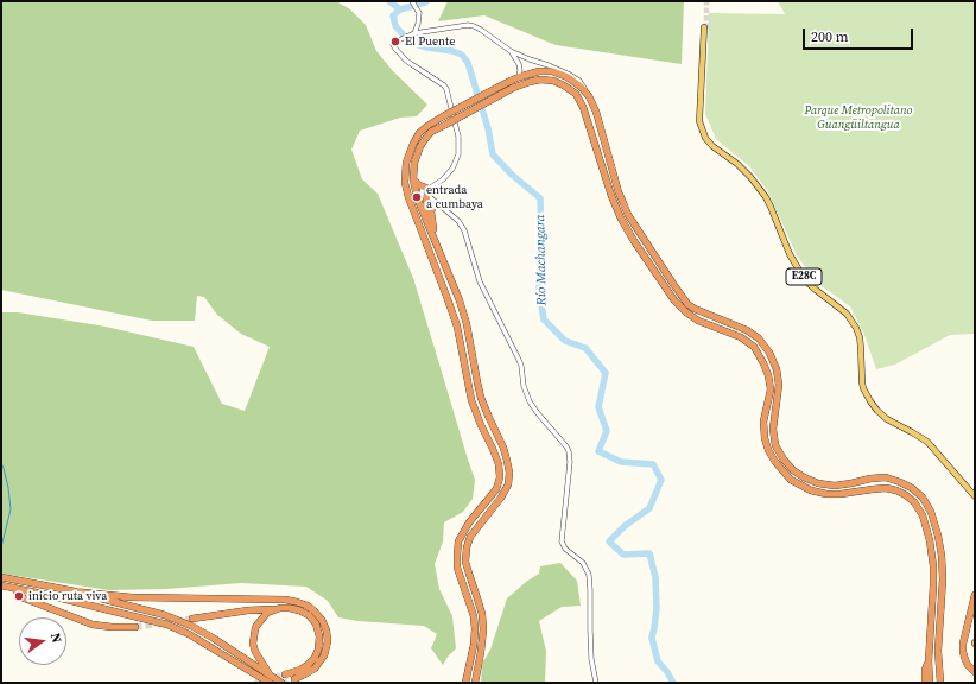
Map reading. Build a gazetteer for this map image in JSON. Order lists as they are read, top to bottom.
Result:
{
  "streets": {
    "main road": ["E28C"]
  },
  "water": ["Río Machangara"],
  "parks": ["Parque Metropolitano Guangüiltangua"],
  "places": ["El Puente", "entrada a cumbaya", "inicio ruta viva"],
  "scale_bar": "200 m",
  "north": "right"
}
